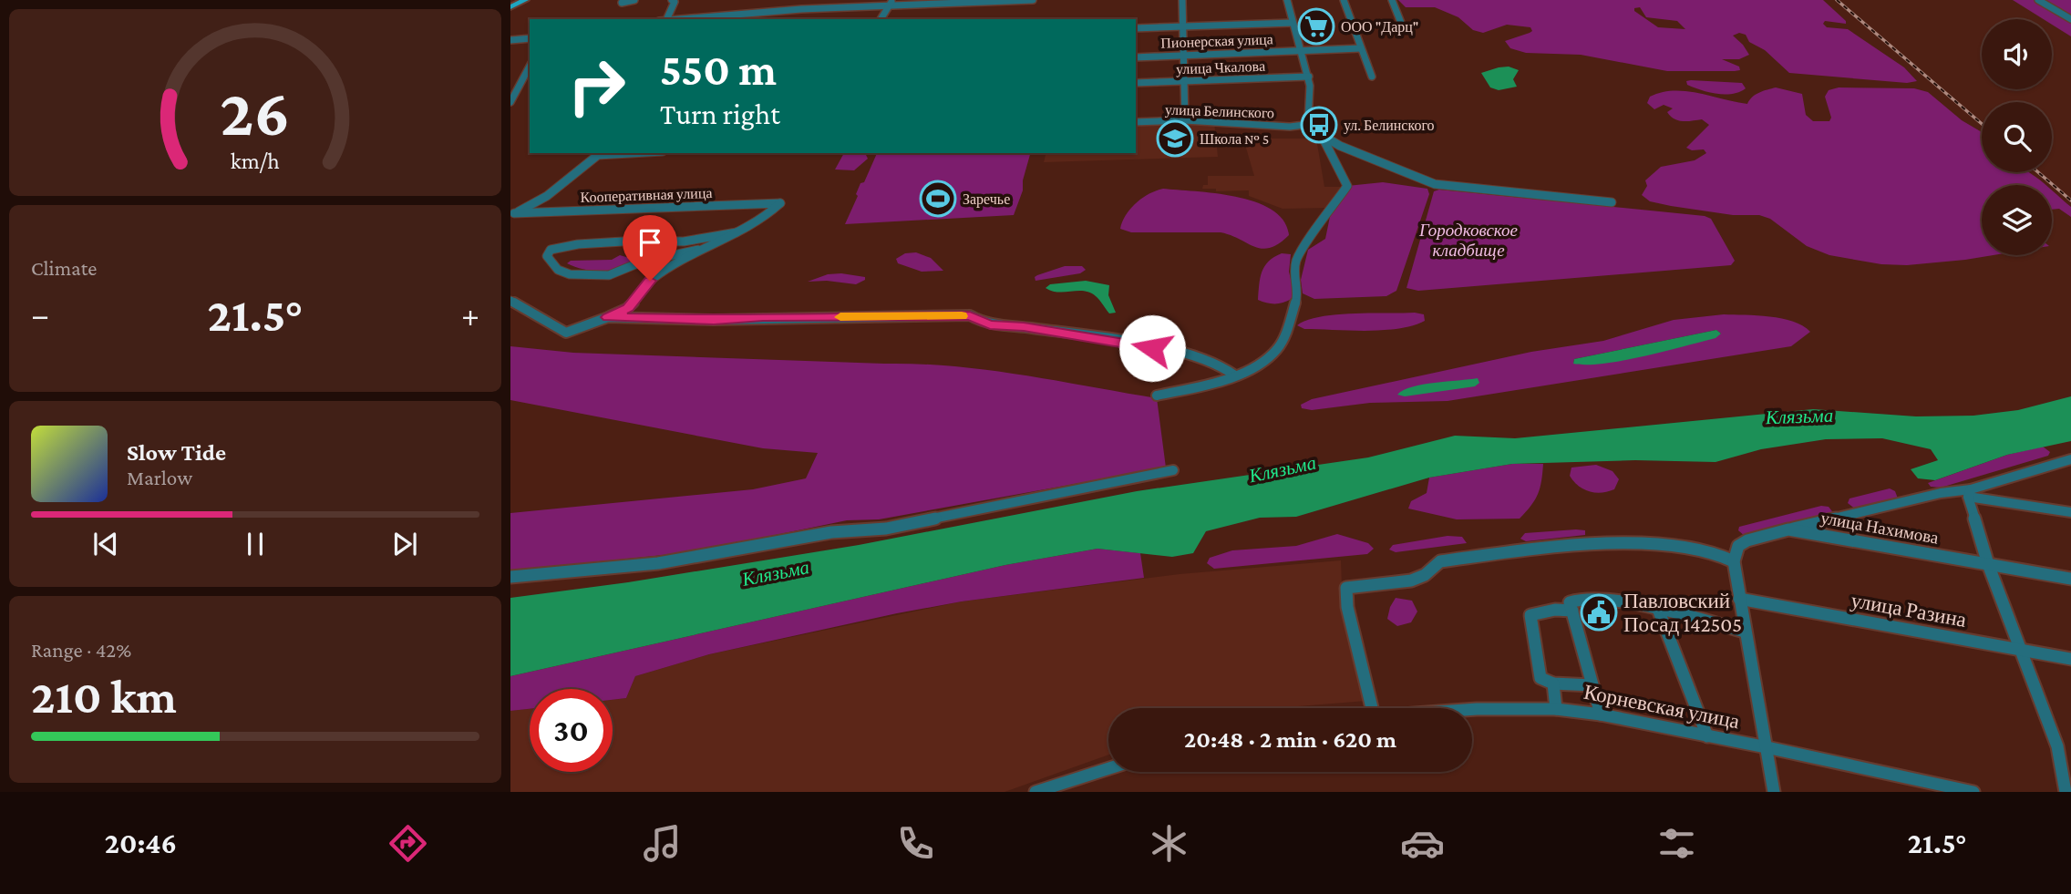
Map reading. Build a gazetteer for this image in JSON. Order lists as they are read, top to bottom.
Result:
{
  "streets": {
    "street": [
      "Пионерская улица",
      "улица Чкалова",
      "улица Белинского",
      "Кооперативная улица",
      "улица Нахимова",
      "улица Разина",
      "Корневская улица"
    ]
  },
  "water": ["Клязьма"],
  "parks": ["Городковское кладбище"],
  "places": {
    "supermarket": ["ООО \"Дарц\""],
    "bus stop": ["ул. Белинского"],
    "school or university": ["Школа № 5"],
    "sports": ["Заречье"],
    "public building": ["Павловский Посад 142505"]
  },
  "page": {
    "turn": ["550 m", "Turn right"],
    "tile": [
      "Climate",
      ["Range · 42%", "210 km"]
    ],
    "heat": ["−", "21.5°", "+"],
    "song": ["Slow Tide", "Marlow"],
    "limit": "30",
    "trip": "20:48 · 2 min · 620 m",
    "tabs": ["20:46", "21.5°"],
    "gauge": ["26", "km/h"]
  }
}
